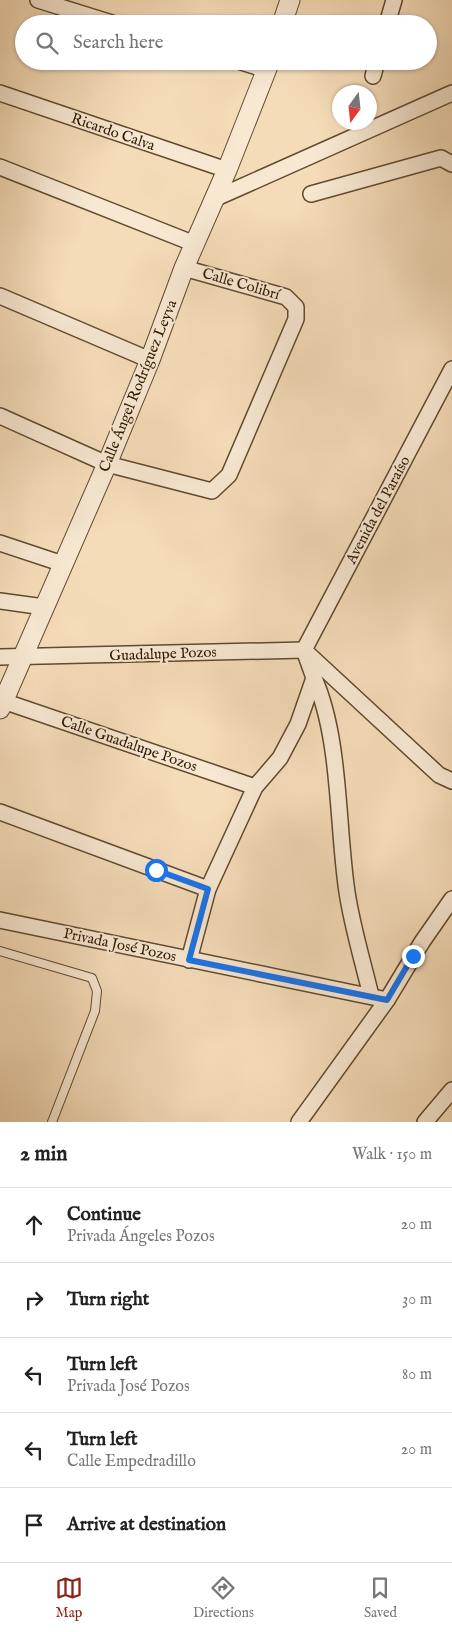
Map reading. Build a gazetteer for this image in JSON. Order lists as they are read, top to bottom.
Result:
{
  "streets": {
    "street": [
      "Ricardo Calva",
      "Calle Colibrí",
      "Calle Ángel Rodríguez Leyva",
      "Avenida del Paraíso",
      "Guadalupe Pozos",
      "Calle Guadalupe Pozos",
      "Privada José Pozos"
    ]
  },
  "crossings": [
    ["Ricardo Calva", "Calle Ángel Rodríguez Leyva"],
    ["Calle Colibrí", "Calle Ángel Rodríguez Leyva"],
    ["Calle Ángel Rodríguez Leyva", "Guadalupe Pozos"],
    ["Calle Ángel Rodríguez Leyva", "Calle Guadalupe Pozos"],
    ["Avenida del Paraíso", "Guadalupe Pozos"]
  ],
  "north": "bottom",
  "page": {
    "search": "Search here",
    "heading": ["2 min", "Walk · 150 m"],
    "list": [
      ["Continue", "Privada Ángeles Pozos", "20 m"],
      ["Turn right", "30 m"],
      ["Turn left", "Privada José Pozos", "80 m"],
      ["Turn left", "Calle Empedradillo", "20 m"],
      "Arrive at destination"
    ],
    "nav": ["Map", "Directions", "Saved"]
  }
}
